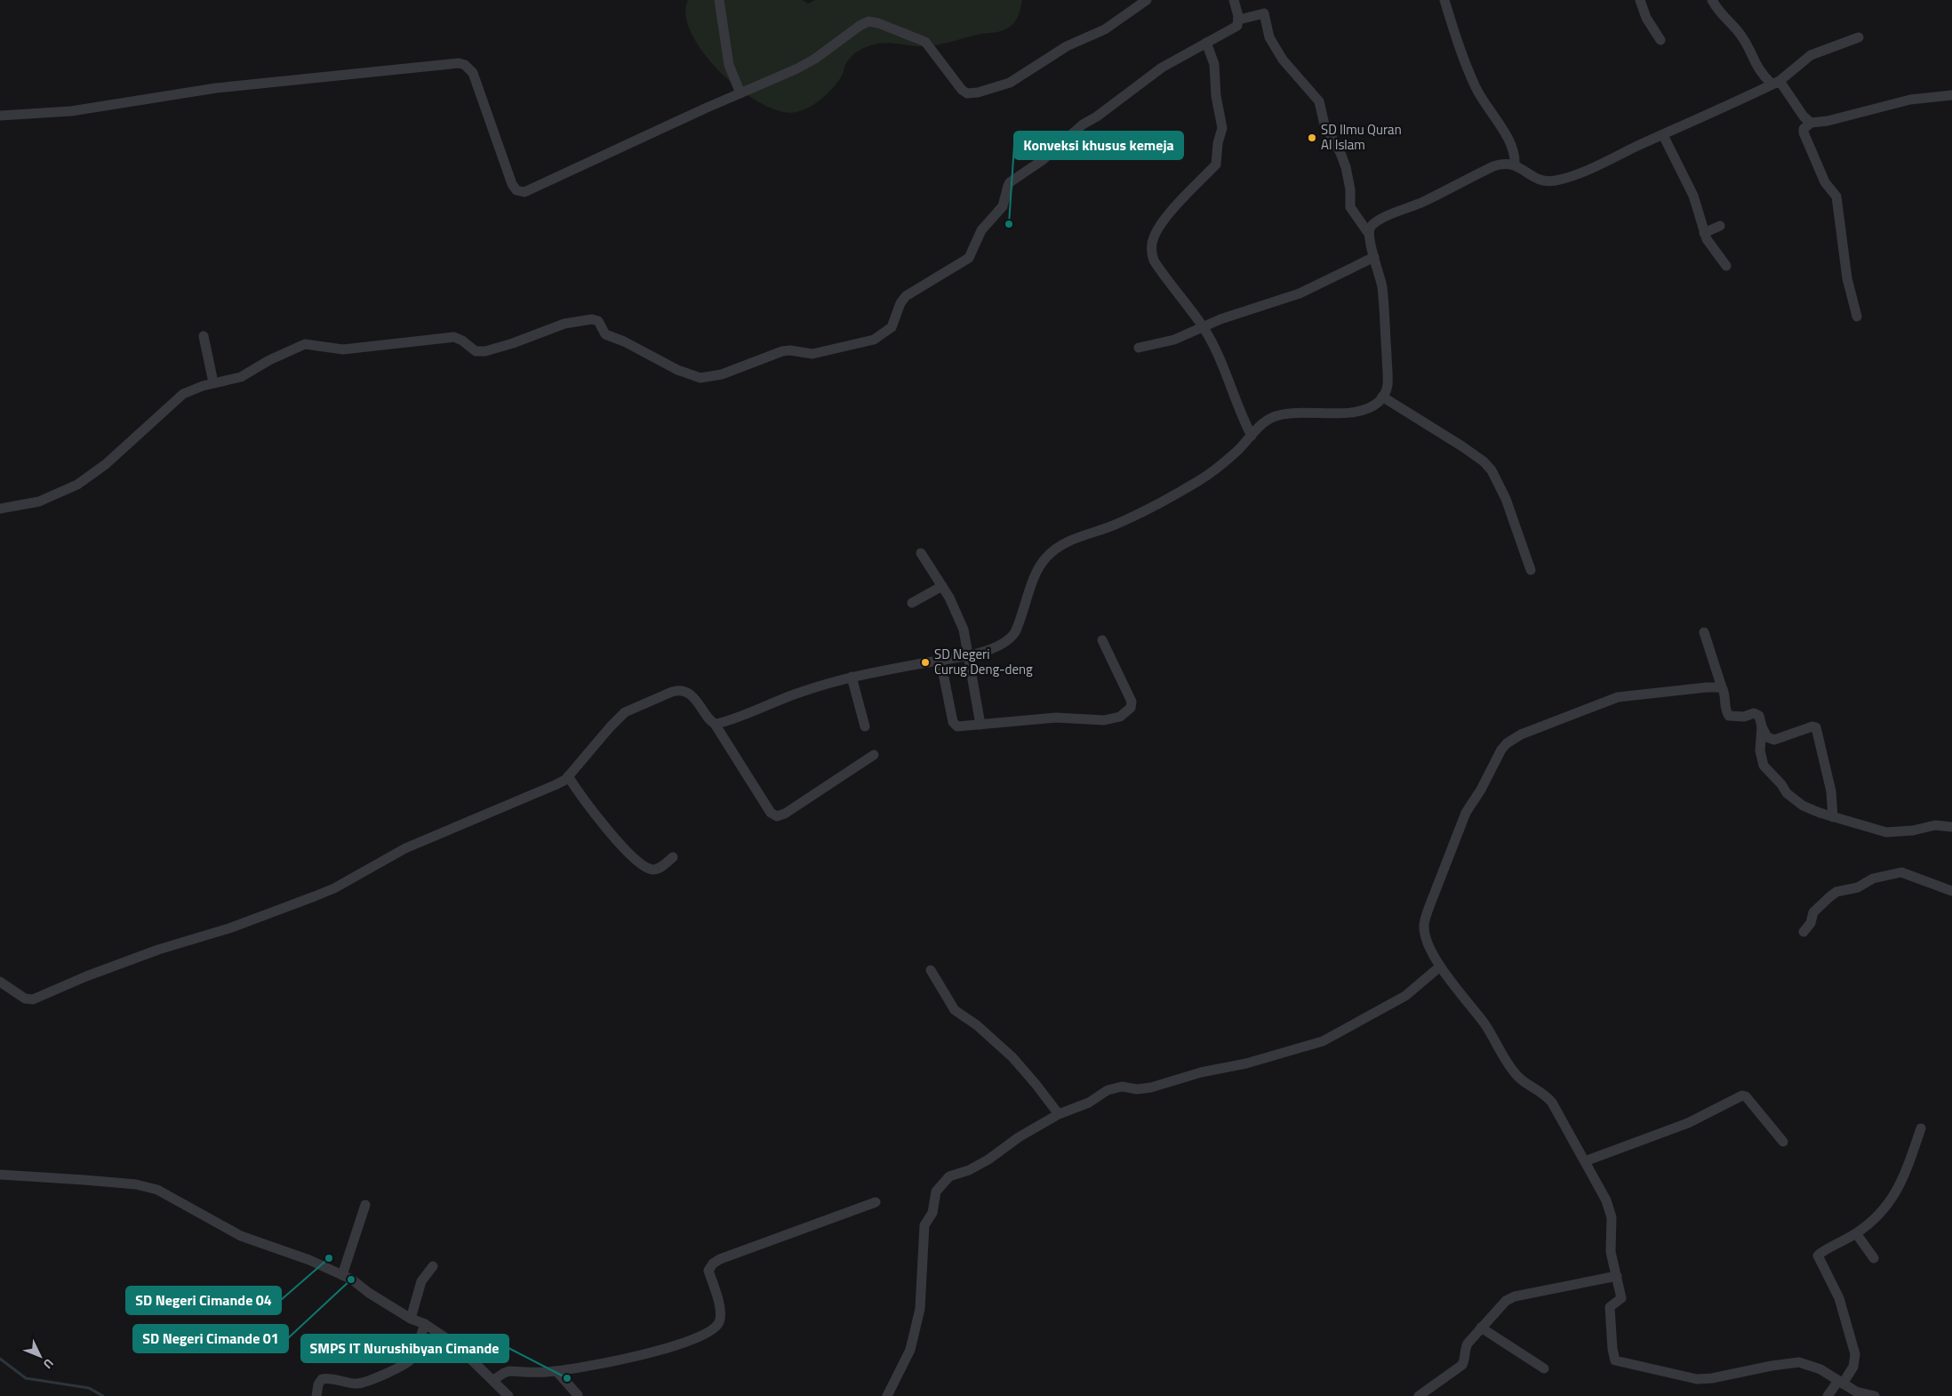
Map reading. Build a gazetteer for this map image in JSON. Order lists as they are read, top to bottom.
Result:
{
  "places": [
    "SD Ilmu Quran Al Islam",
    "Konveksi khusus kemeja",
    "SD Negeri Curug Deng-deng",
    "SD Negeri Cimande 04",
    "SD Negeri Cimande 01",
    "SMPS IT Nurushibyan Cimande"
  ],
  "north": "bottom right"
}
